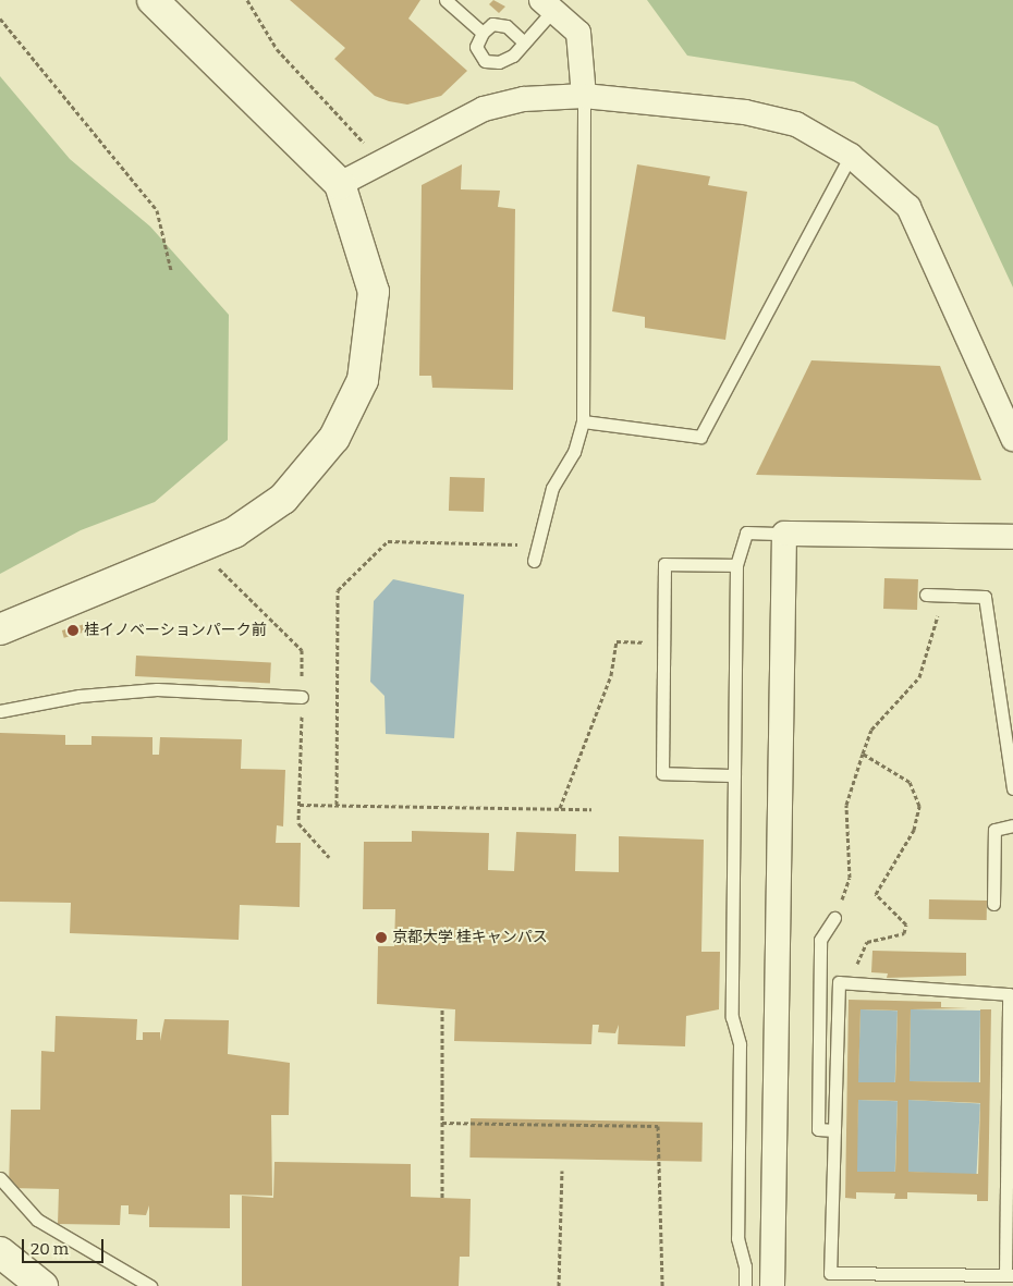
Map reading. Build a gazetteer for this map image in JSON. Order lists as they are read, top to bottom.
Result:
{
  "places": ["桂イノベーションパーク前", "京都大学 桂キャンパス"],
  "scale_bar": "20 m"
}
